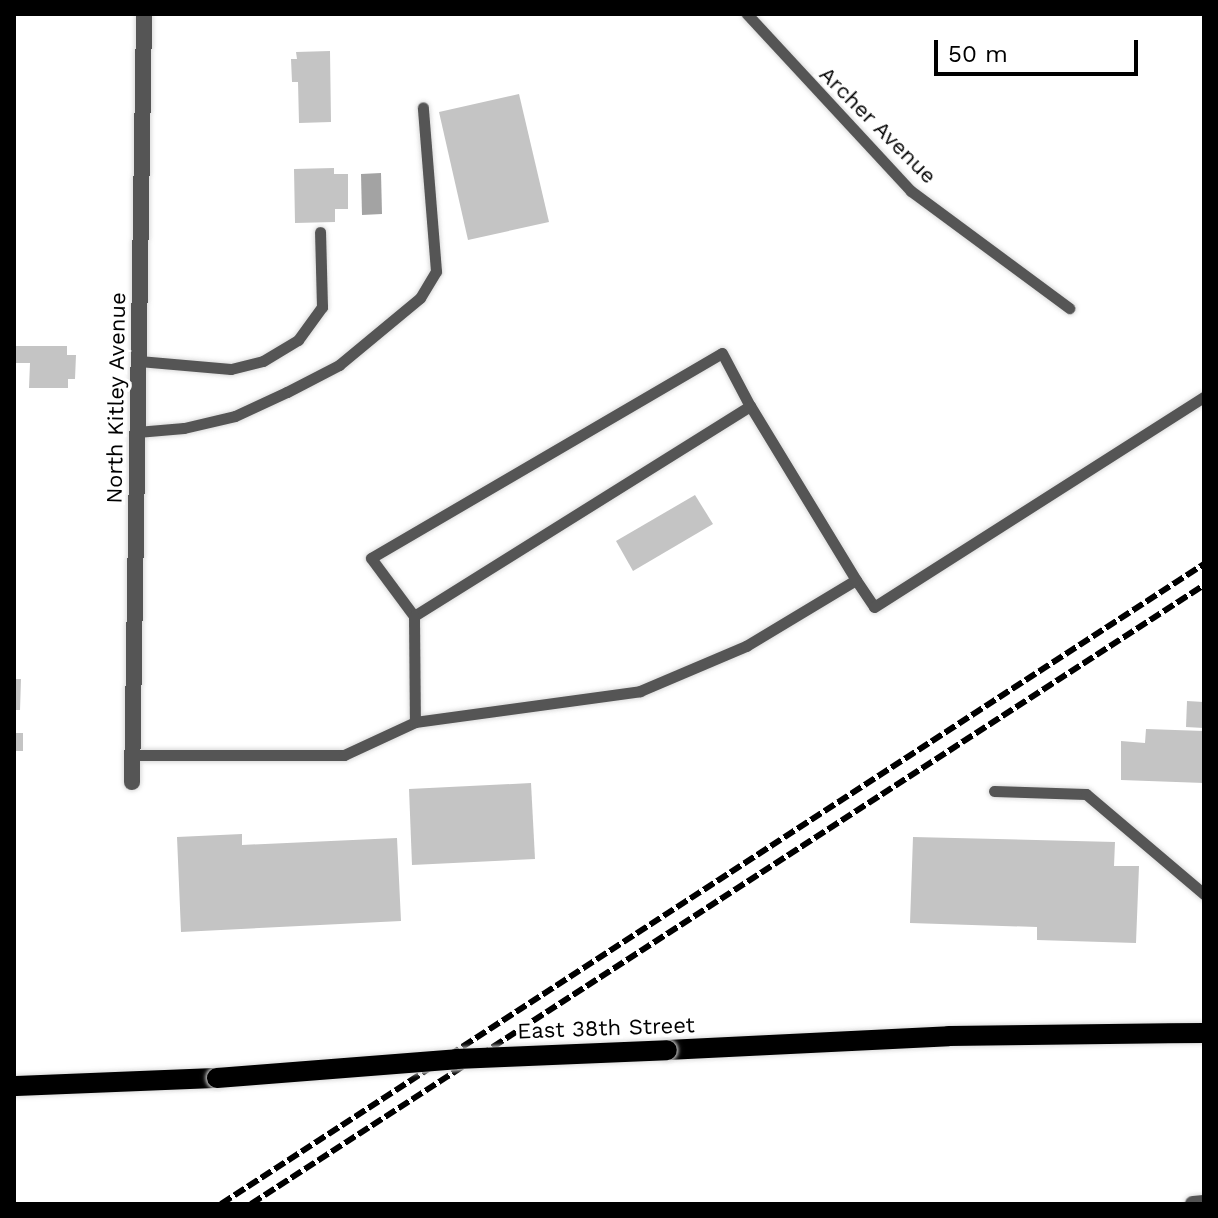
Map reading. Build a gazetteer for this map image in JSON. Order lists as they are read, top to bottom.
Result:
{
  "streets": {
    "main road": ["East 38th Street"],
    "street": ["North Kitley Avenue"],
    "lane": ["Archer Avenue"]
  },
  "scale_bar": "50 m"
}
